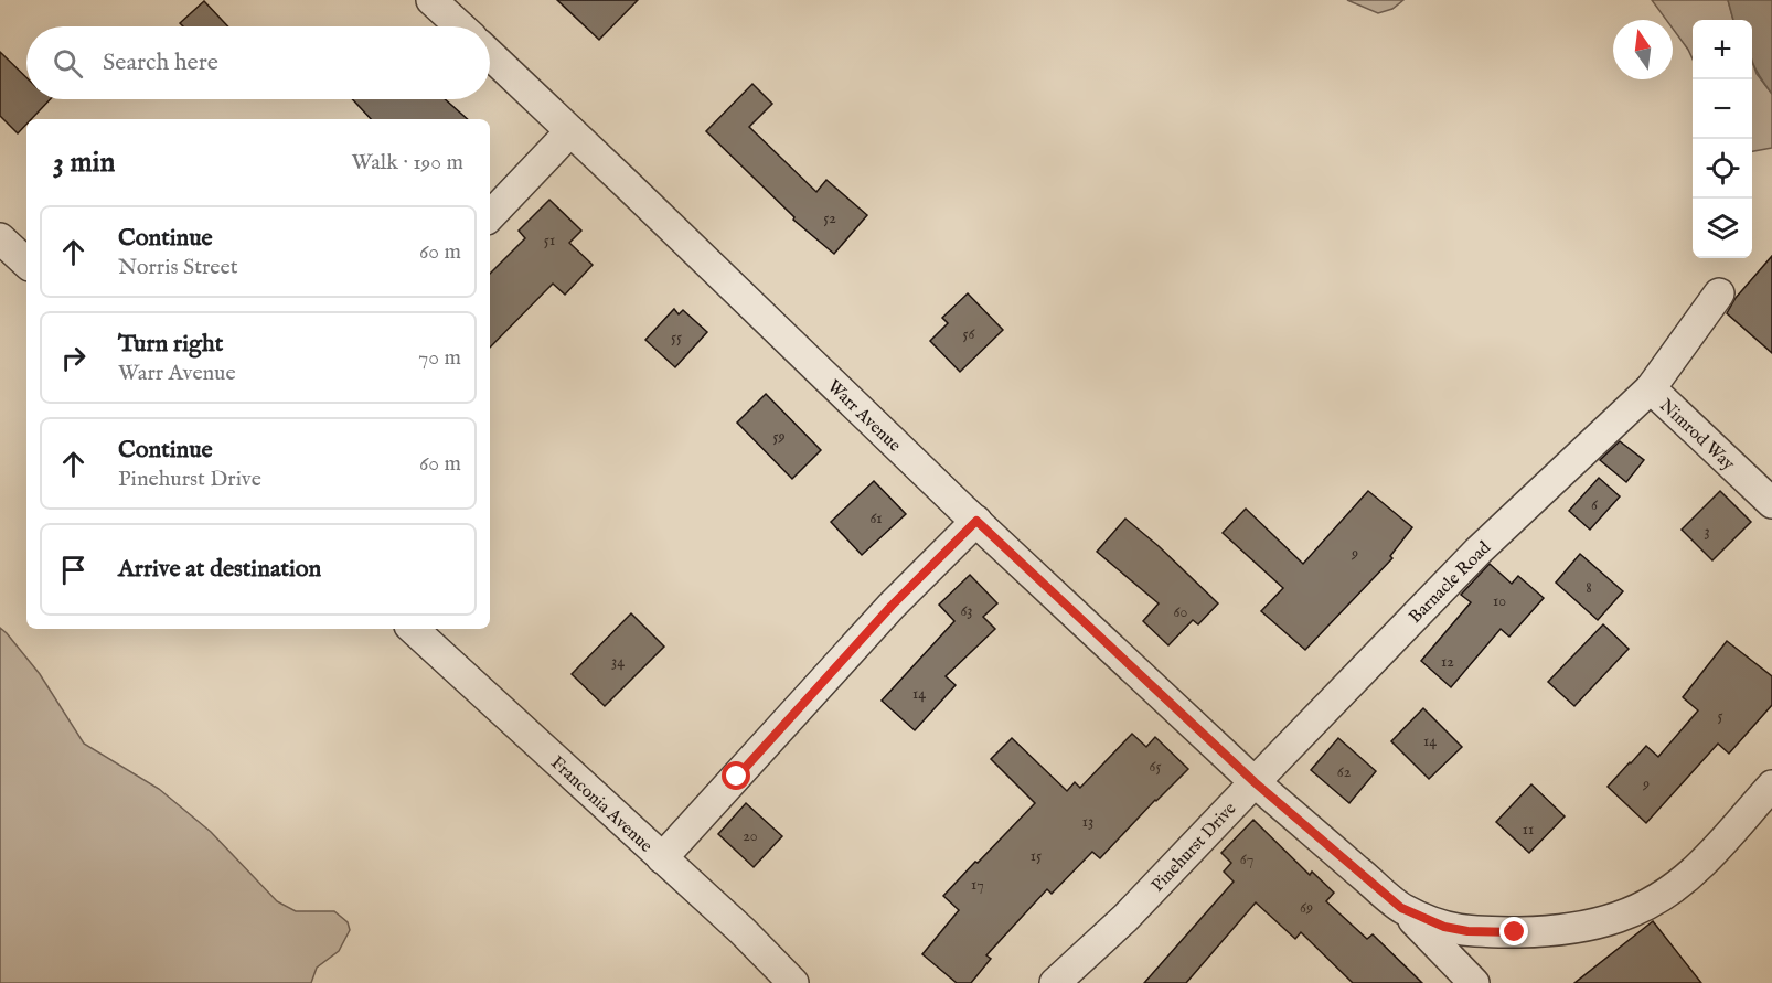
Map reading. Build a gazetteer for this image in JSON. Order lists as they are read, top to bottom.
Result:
{
  "streets": {
    "street": [
      "Warr Avenue",
      "Nimrod Way",
      "Barnacle Road",
      "Franconia Avenue",
      "Pinehurst Drive"
    ]
  },
  "crossings": [
    ["Warr Avenue", "Barnacle Road"],
    ["Warr Avenue", "Pinehurst Drive"],
    ["Nimrod Way", "Barnacle Road"],
    ["Barnacle Road", "Pinehurst Drive"]
  ],
  "house_numbers": [
    "52",
    "51",
    "56",
    "55",
    "59",
    "6",
    "61",
    "3",
    "9",
    "8",
    "10",
    "63",
    "60",
    "34",
    "12",
    "14",
    "5",
    "14",
    "65",
    "62",
    "9",
    "13",
    "11",
    "20",
    "15",
    "67",
    "17",
    "69"
  ],
  "north": "top",
  "page": {
    "map_buttons": ["+", "−"],
    "search": "Search here",
    "heading": ["3 min", "Walk · 190 m"],
    "list": [
      ["Continue", "Norris Street", "60 m"],
      ["Turn right", "Warr Avenue", "70 m"],
      ["Continue", "Pinehurst Drive", "60 m"],
      "Arrive at destination"
    ]
  }
}
